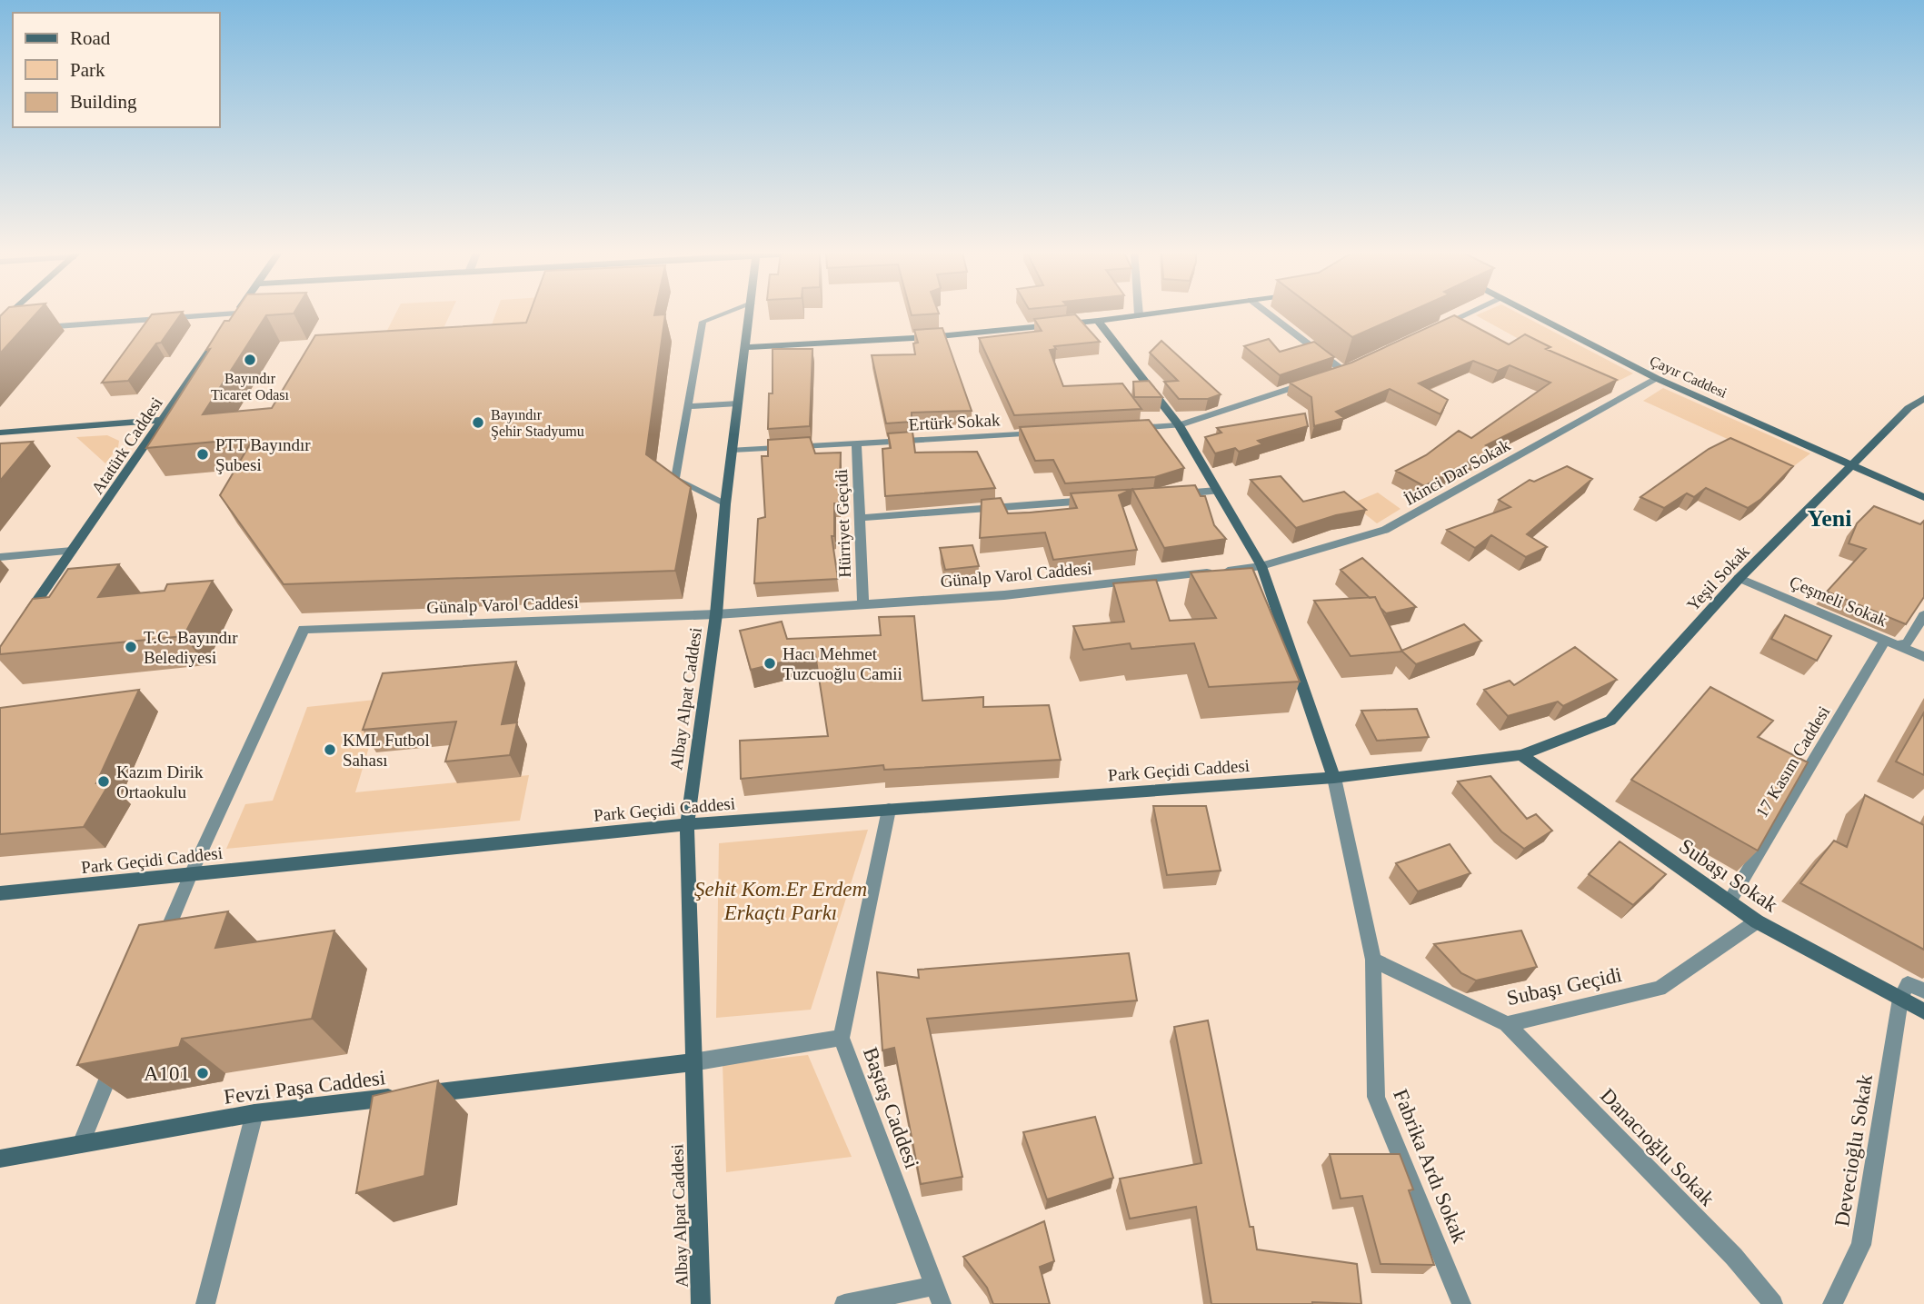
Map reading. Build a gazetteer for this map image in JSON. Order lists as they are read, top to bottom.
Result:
{
  "streets": {
    "street": [
      "Çayır Caddesi",
      "Ertürk Sokak",
      "Atatürk Caddesi",
      "İkinci Dar Sokak",
      "Hürriyet Geçidi",
      "Günalp Varol Caddesi",
      "Yeşil Sokak",
      "Çeşmeli Sokak",
      "Albay Alpat Caddesi",
      "17 Kasım Caddesi",
      "Park Geçidi Caddesi",
      "Subaşı Sokak",
      "Subaşı Geçidi",
      "Fevzi Paşa Caddesi",
      "Baştaş Caddesi",
      "Danacıoğlu Sokak",
      "Devecioğlu Sokak",
      "Fabrika Ardı Sokak"
    ]
  },
  "crossings": [
    ["Çayır Caddesi", "İkinci Dar Sokak"],
    ["Çayır Caddesi", "Yeşil Sokak"],
    ["Ertürk Sokak", "Hürriyet Geçidi"],
    ["Ertürk Sokak", "Albay Alpat Caddesi"],
    ["İkinci Dar Sokak", "Günalp Varol Caddesi"],
    ["Hürriyet Geçidi", "Günalp Varol Caddesi"],
    ["Günalp Varol Caddesi", "Albay Alpat Caddesi"],
    ["Günalp Varol Caddesi", "Park Geçidi Caddesi"],
    ["Yeşil Sokak", "Çeşmeli Sokak"],
    ["Yeşil Sokak", "Park Geçidi Caddesi"],
    ["Yeşil Sokak", "Subaşı Sokak"],
    ["Yeşil Sokak", "Fabrika Ardı Sokak"],
    ["Çeşmeli Sokak", "17 Kasım Caddesi"],
    ["Albay Alpat Caddesi", "Park Geçidi Caddesi"],
    ["Albay Alpat Caddesi", "Fevzi Paşa Caddesi"],
    ["17 Kasım Caddesi", "Subaşı Sokak"],
    ["Park Geçidi Caddesi", "Baştaş Caddesi"],
    ["Park Geçidi Caddesi", "Fabrika Ardı Sokak"],
    ["Subaşı Sokak", "Subaşı Geçidi"],
    ["Subaşı Sokak", "Devecioğlu Sokak"],
    ["Subaşı Geçidi", "Danacıoğlu Sokak"],
    ["Subaşı Geçidi", "Fabrika Ardı Sokak"]
  ],
  "districts": ["Yeni"],
  "parks": ["Şehit Kom.Er Erdem Erkaçtı Parkı"],
  "places": [
    "Bayındır Ticaret Odası",
    "Bayındır Şehir Stadyumu",
    "PTT Bayındır Şubesi",
    "T.C. Bayındır Belediyesi",
    "Hacı Mehmet Tuzcuoğlu Camii",
    "KML Futbol Sahası",
    "Kazım Dirik Ortaokulu",
    "A101"
  ],
  "legend": ["Road", "Park", "Building"]
}
